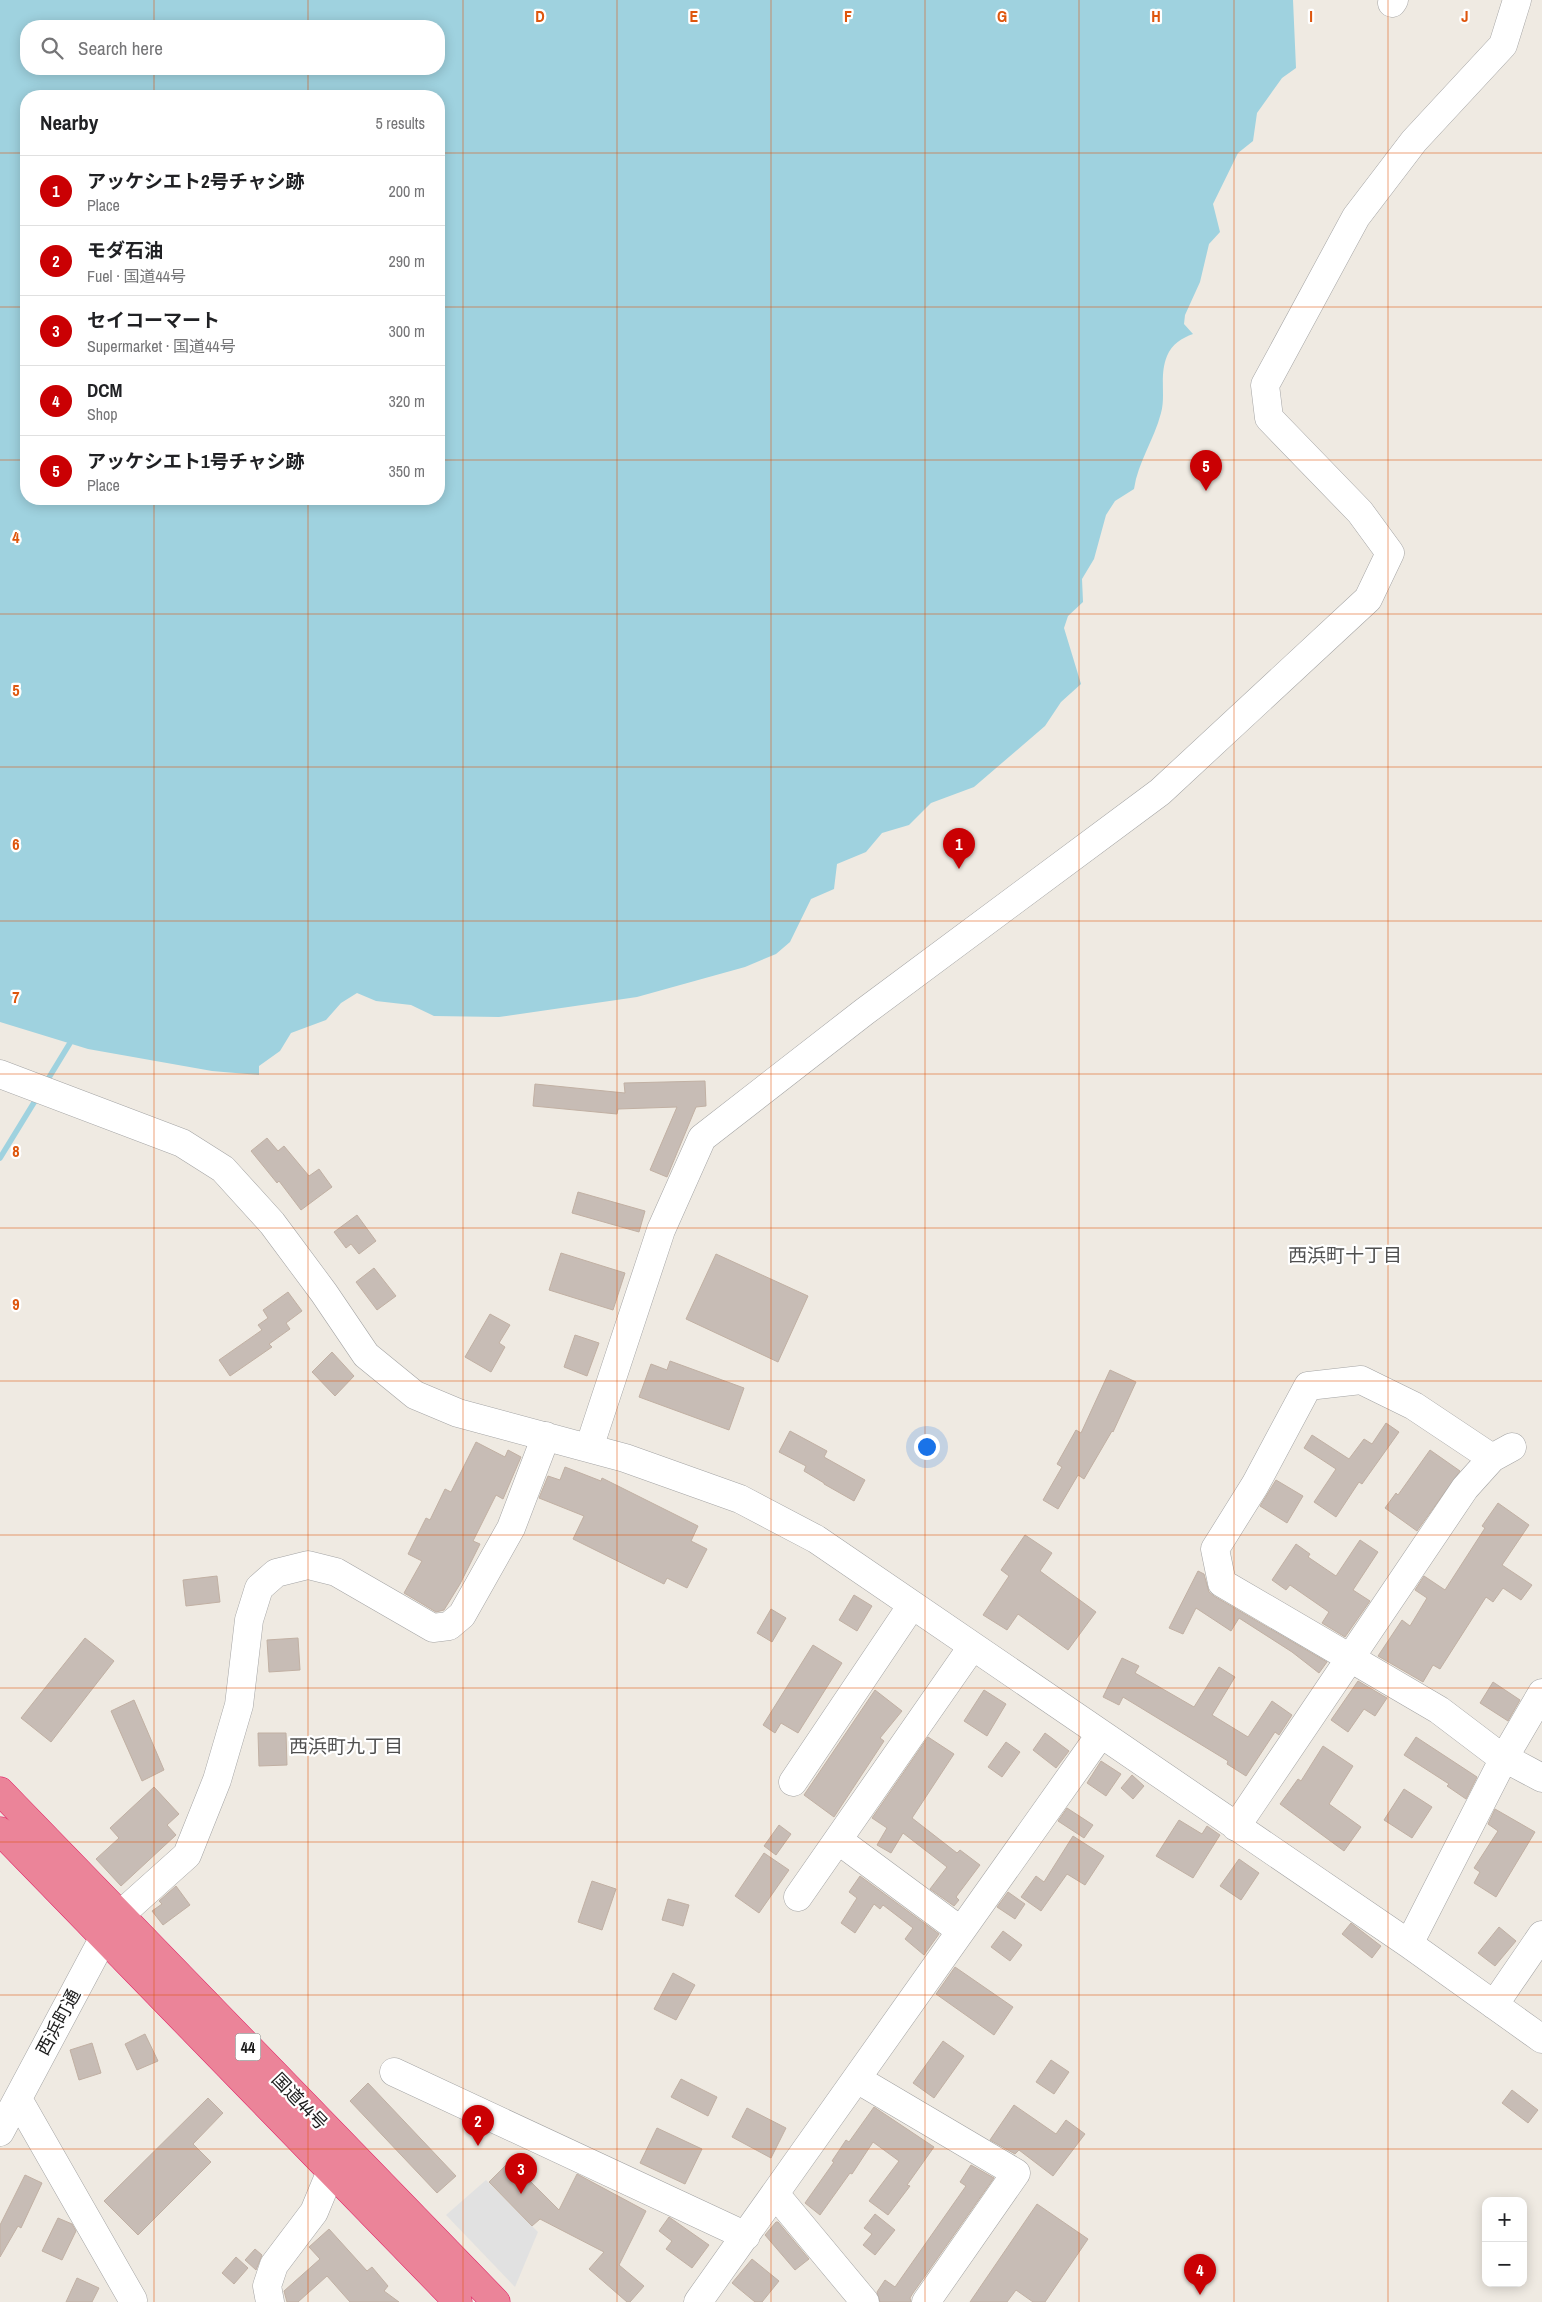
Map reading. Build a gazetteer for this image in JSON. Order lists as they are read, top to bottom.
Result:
{
  "streets": {
    "highway": ["44", "国道44号"],
    "street": ["西浜町通"]
  },
  "crossings": [
    ["西浜町通", "国道44号"]
  ],
  "districts": ["西浜町十丁目", "西浜町九丁目"],
  "page": {
    "search": "Search here",
    "heading": ["Nearby", "5 results"],
    "list": [
      {
        "mark": "1",
        "name": "アッケシエト2号チャシ跡",
        "note": "Place",
        "value": "200 m"
      },
      {
        "mark": "2",
        "name": "モダ石油",
        "note": "Fuel · 国道44号",
        "value": "290 m"
      },
      {
        "mark": "3",
        "name": "セイコーマート",
        "note": "Supermarket · 国道44号",
        "value": "300 m"
      },
      {
        "mark": "4",
        "name": "DCM",
        "note": "Shop",
        "value": "320 m"
      },
      {
        "mark": "5",
        "name": "アッケシエト1号チャシ跡",
        "note": "Place",
        "value": "350 m"
      }
    ],
    "pins": [
      "5",
      "1",
      "2",
      "3",
      "4"
    ],
    "map_buttons": ["+", "−"]
  },
  "grid": {
    "columns": [
      "D",
      "E",
      "F",
      "G",
      "H",
      "I",
      "J"
    ],
    "rows": [
      "4",
      "5",
      "6",
      "7",
      "8",
      "9"
    ]
  }
}
